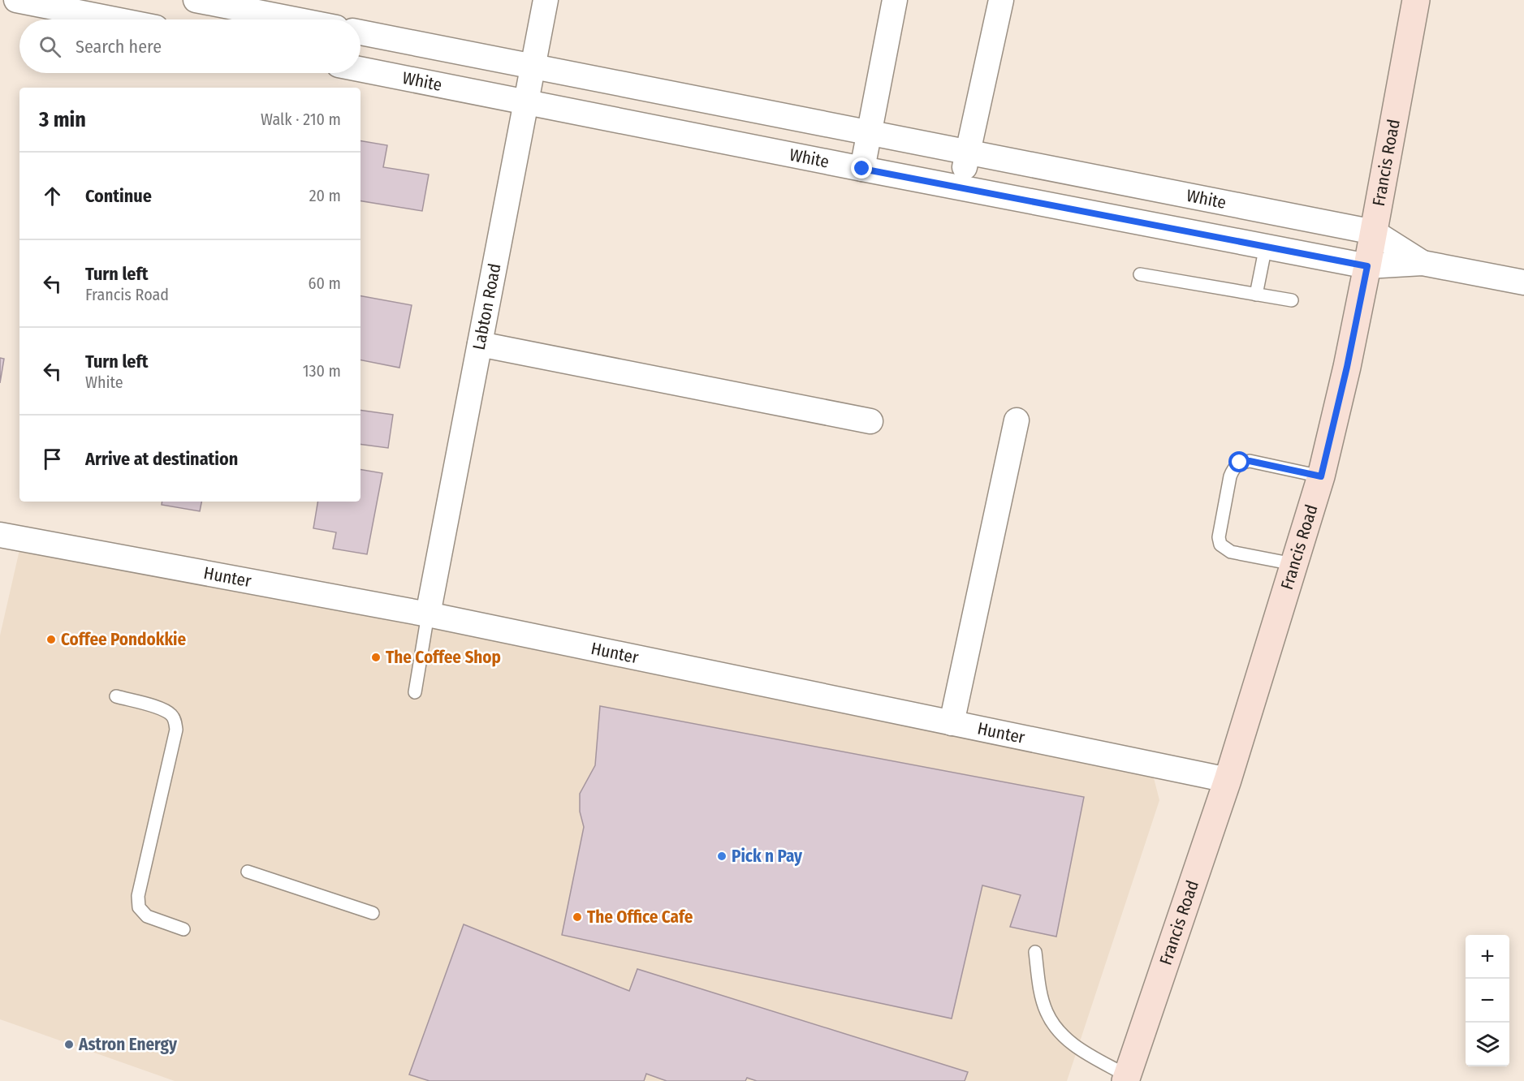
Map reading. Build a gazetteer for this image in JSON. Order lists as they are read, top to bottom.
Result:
{
  "streets": {
    "street": [
      "White",
      "Francis Road",
      "Labton Road",
      "Hunter"
    ]
  },
  "crossings": [
    ["White", "Francis Road"],
    ["White", "Labton Road"],
    ["Francis Road", "Hunter"],
    ["Labton Road", "Hunter"]
  ],
  "places": [
    "Coffee Pondokkie",
    "The Coffee Shop",
    "Pick n Pay",
    "The Office Cafe",
    "Astron Energy"
  ],
  "page": {
    "search": "Search here",
    "heading": ["3 min", "Walk · 210 m"],
    "list": [
      ["Continue", "20 m"],
      ["Turn left", "Francis Road", "60 m"],
      ["Turn left", "White", "130 m"],
      "Arrive at destination"
    ],
    "map_buttons": ["+", "−"]
  }
}
